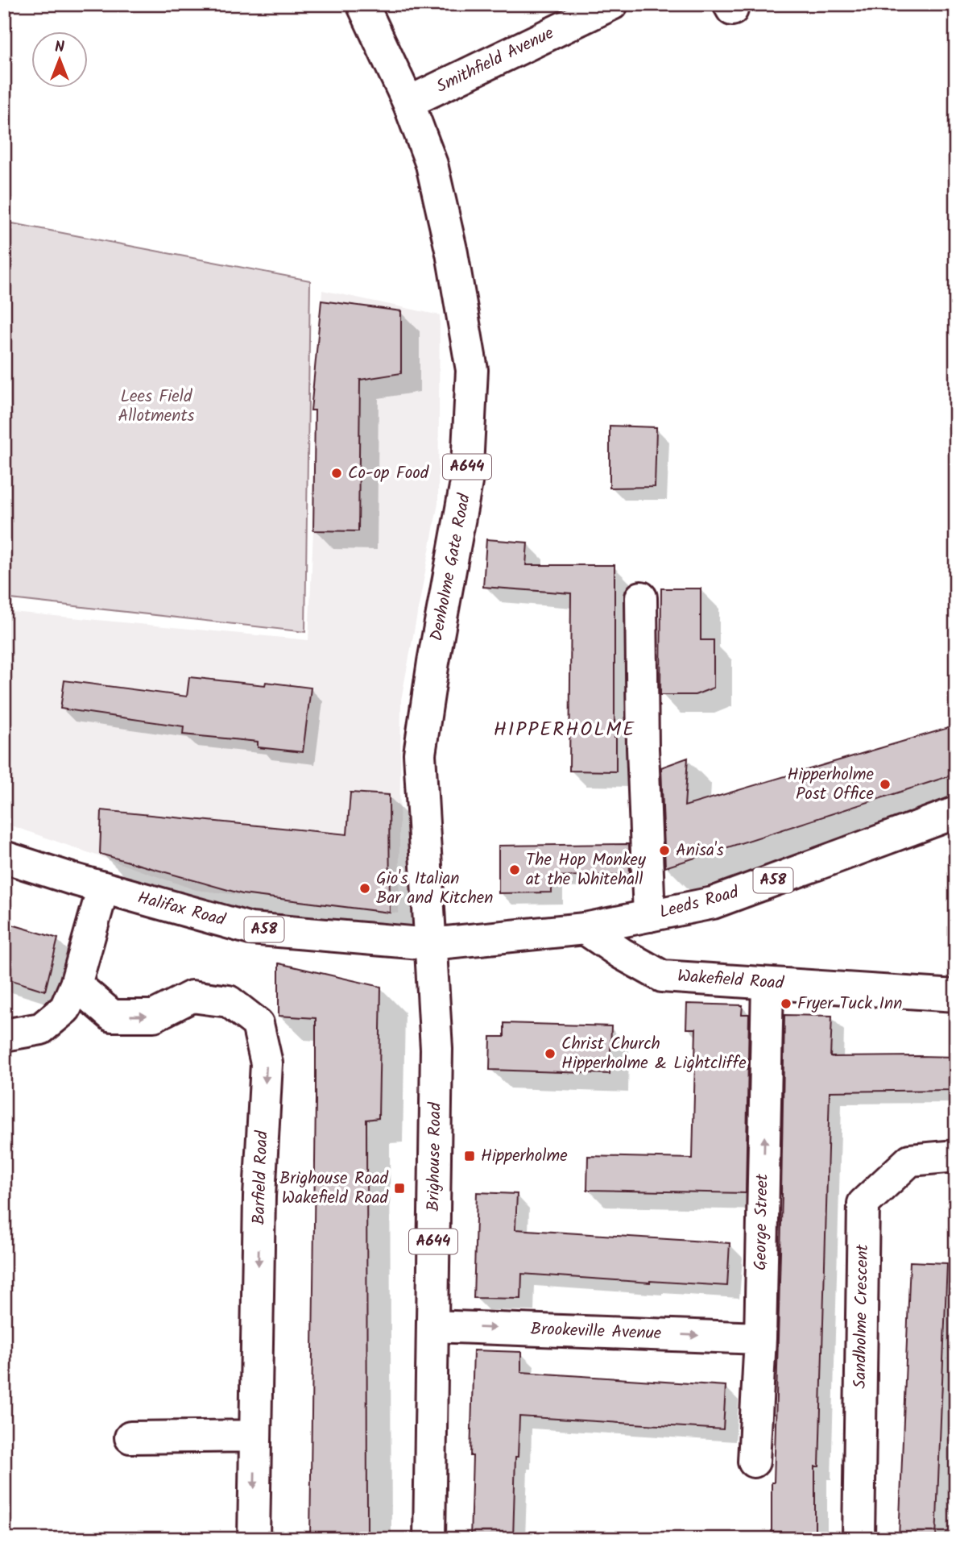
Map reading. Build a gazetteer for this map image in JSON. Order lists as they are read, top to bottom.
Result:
{
  "streets": {
    "main road": [
      "Smithfield Avenue",
      "A644",
      "Denholme Gate Road",
      "A58",
      "Leeds Road",
      "Halifax Road",
      "Wakefield Road",
      "Brighouse Road",
      "Barfield Road",
      "George Street",
      "Sandholme Crescent",
      "Brookeville Avenue"
    ]
  },
  "crossings": [
    ["Smithfield Avenue", "Denholme Gate Road"],
    ["Denholme Gate Road", "Leeds Road"],
    ["Denholme Gate Road", "Halifax Road"],
    ["Denholme Gate Road", "Brighouse Road"],
    ["Leeds Road", "Halifax Road"],
    ["Leeds Road", "Wakefield Road"],
    ["Leeds Road", "Brighouse Road"],
    ["Halifax Road", "Brighouse Road"],
    ["Wakefield Road", "George Street"],
    ["Brighouse Road", "Brookeville Avenue"],
    ["George Street", "Brookeville Avenue"]
  ],
  "one_way": ["Barfield Road", "George Street", "Brookeville Avenue"],
  "districts": ["HIPPERHOLME"],
  "parks": ["Lees Field Allotments"],
  "places": {
    "other": [
      "Co-op Food",
      "Hipperholme Post Office",
      "Anisa's",
      "The Hop Monkey at the Whitehall",
      "Gio's Italian Bar and Kitchen",
      "Fryer Tuck Inn",
      "Christ Church Hipperholme & Lightcliffe"
    ],
    "transit": ["Hipperholme", "Brighouse Road Wakefield Road"]
  },
  "north": "top"
}
